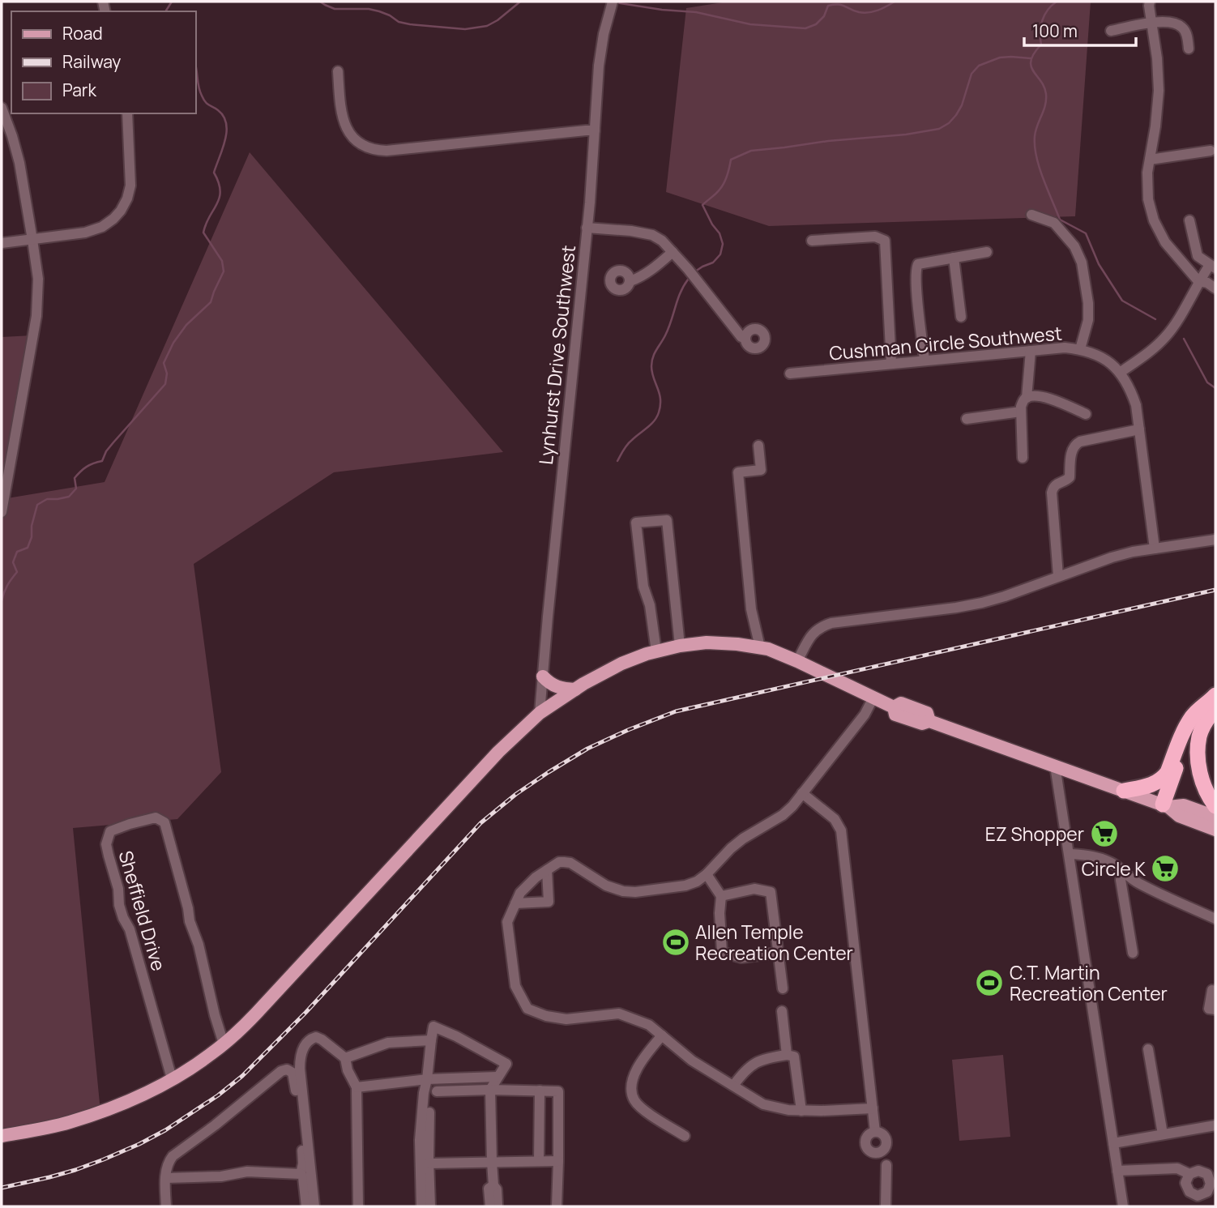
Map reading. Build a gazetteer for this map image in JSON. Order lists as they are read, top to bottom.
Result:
{
  "streets": {
    "street": ["Cushman Circle Southwest", "Lynhurst Drive Southwest", "Sheffield Drive"]
  },
  "places": {
    "supermarket": ["EZ Shopper", "Circle K"],
    "sports": ["Allen Temple Recreation Center", "C.T. Martin Recreation Center"]
  },
  "legend": ["Road", "Railway", "Park"],
  "scale_bar": "100 m"
}
